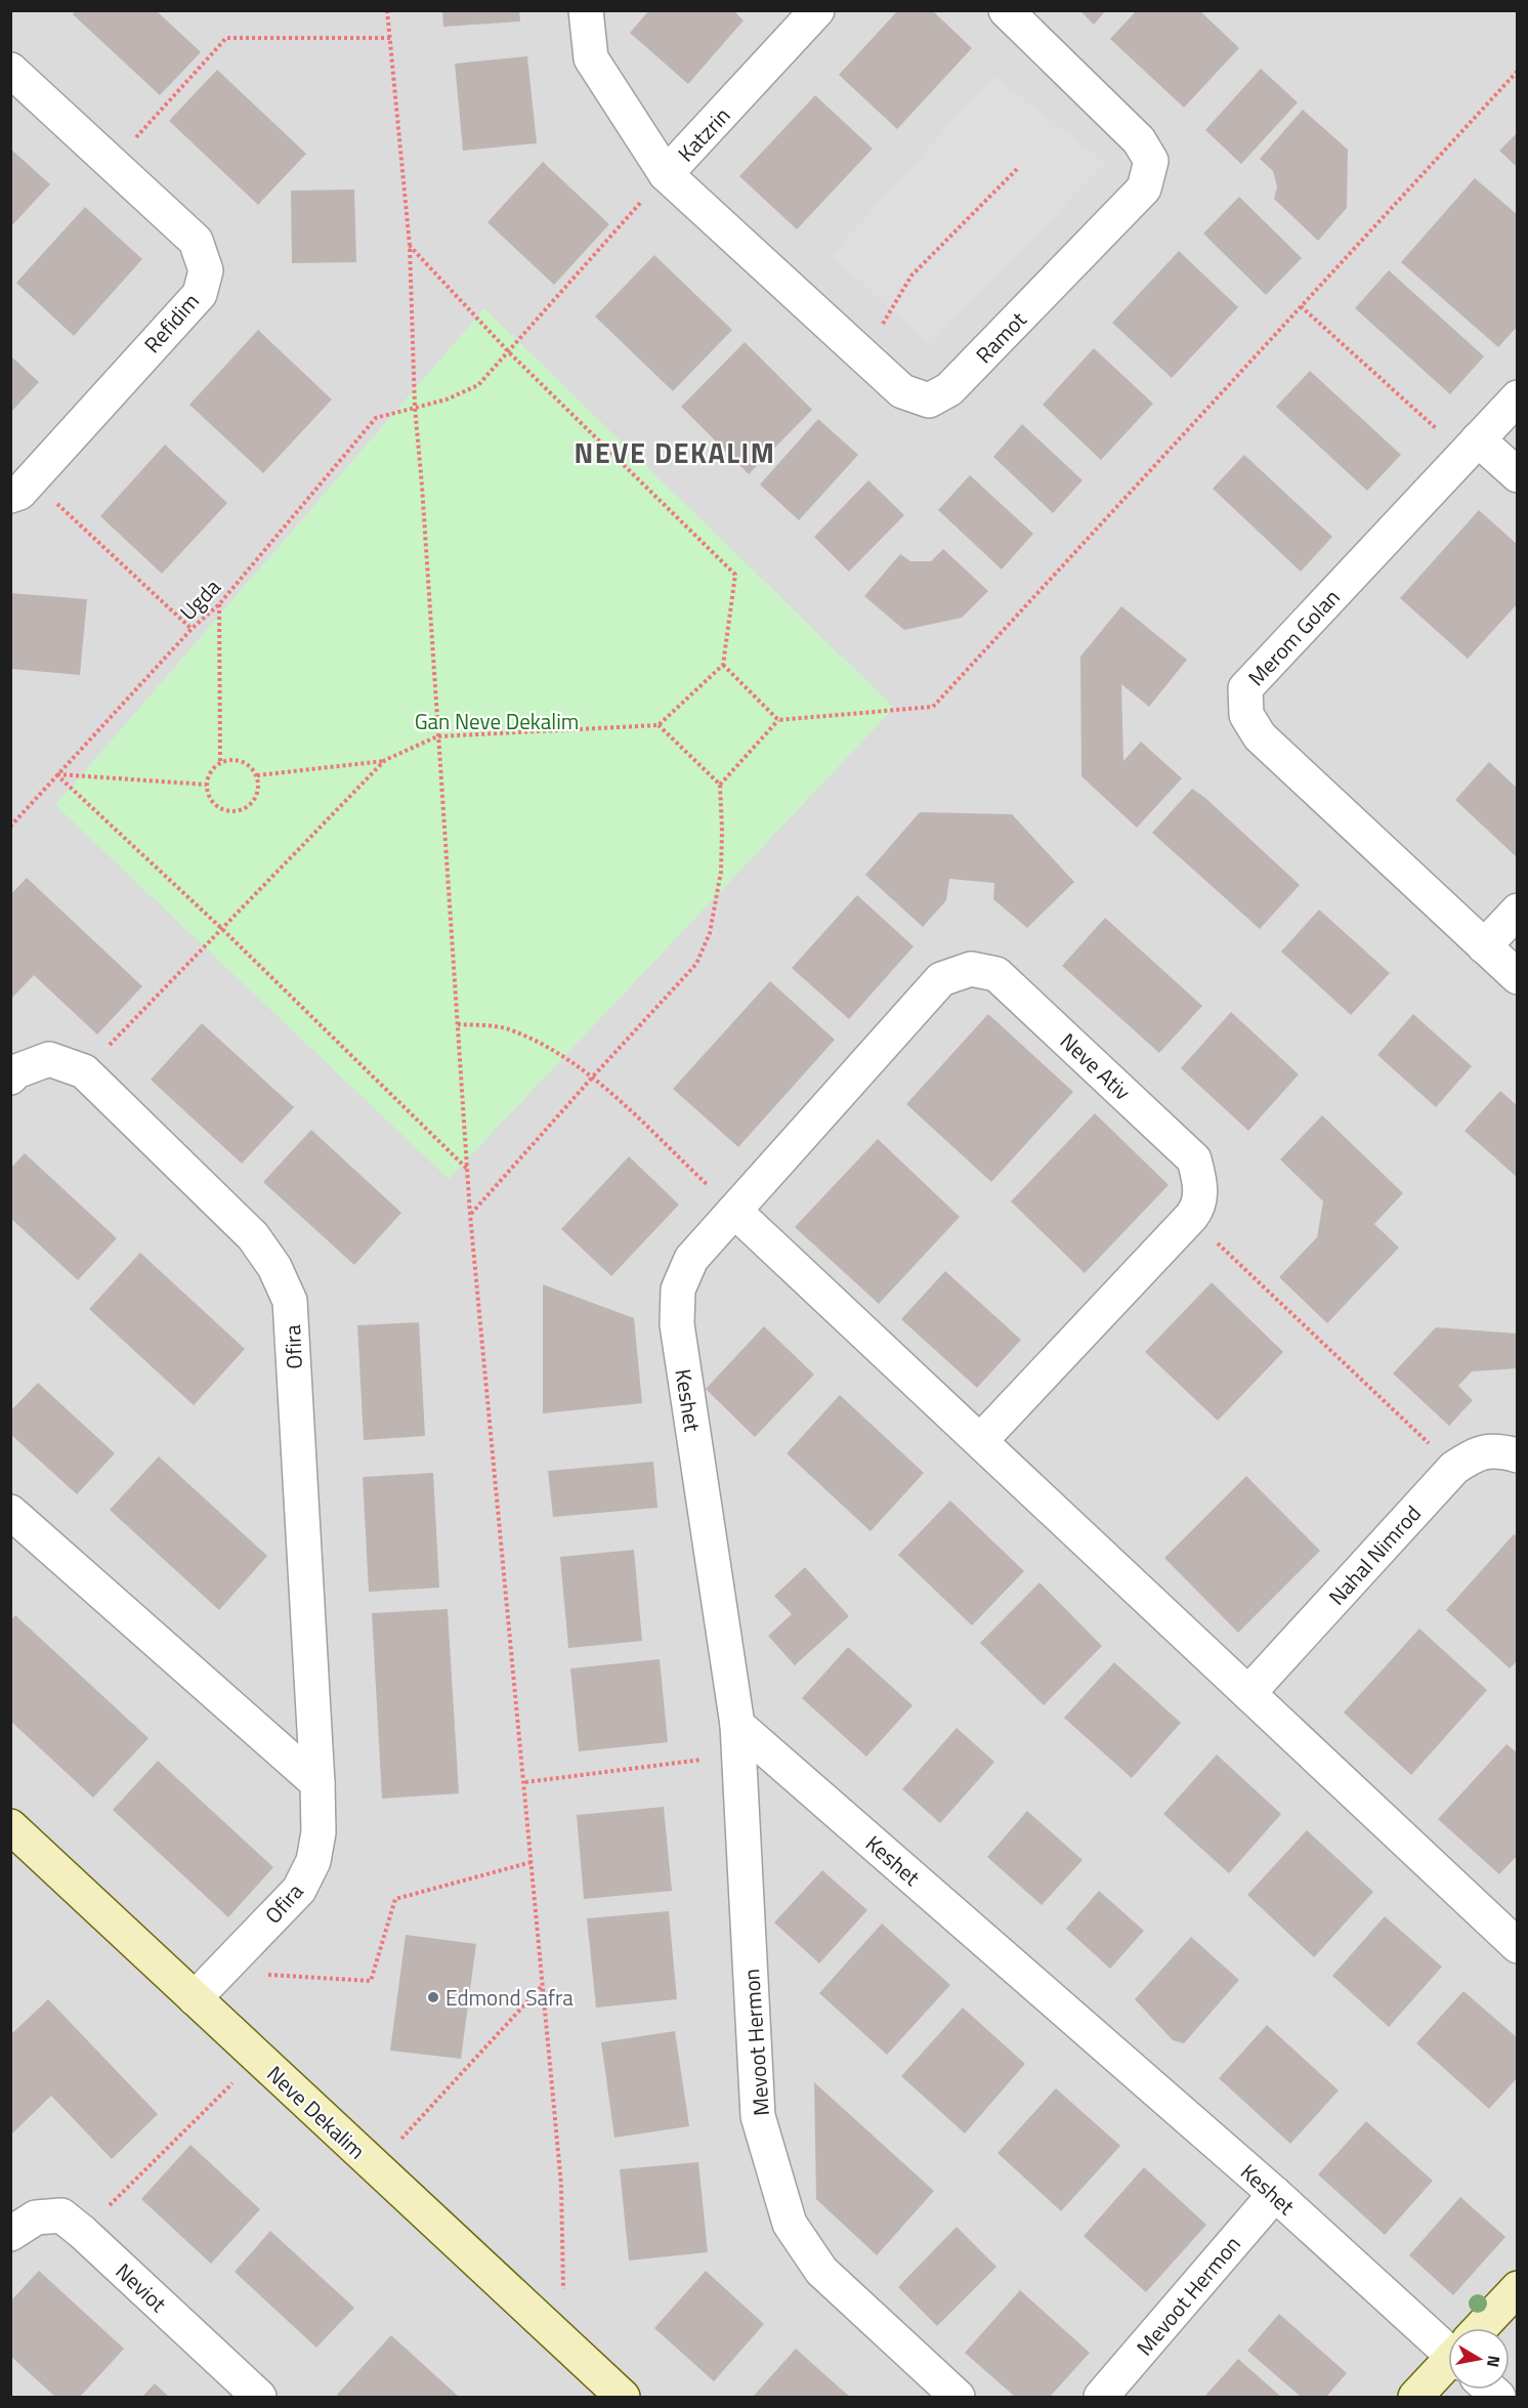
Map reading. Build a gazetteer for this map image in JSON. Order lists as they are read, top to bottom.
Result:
{
  "streets": {
    "street": [
      "Katzrin",
      "Refidim",
      "Ramot",
      "Merom Golan",
      "Neve Ativ",
      "Ofira",
      "Keshet",
      "Nahal Nimrod",
      "Mevoot Hermon",
      "Neve Dekalim",
      "Neviot"
    ],
    "path": ["Ugda"]
  },
  "crossings": [
    ["Katzrin", "Ramot"],
    ["Katzrin", "Ugda"],
    ["Ramot", "Ugda"],
    ["Neve Ativ", "Keshet"],
    ["Ofira", "Neve Dekalim"],
    ["Keshet", "Mevoot Hermon"]
  ],
  "districts": ["NEVE DEKALIM"],
  "parks": ["Gan Neve Dekalim"],
  "places": ["Edmond Safra"],
  "north": "right"
}
